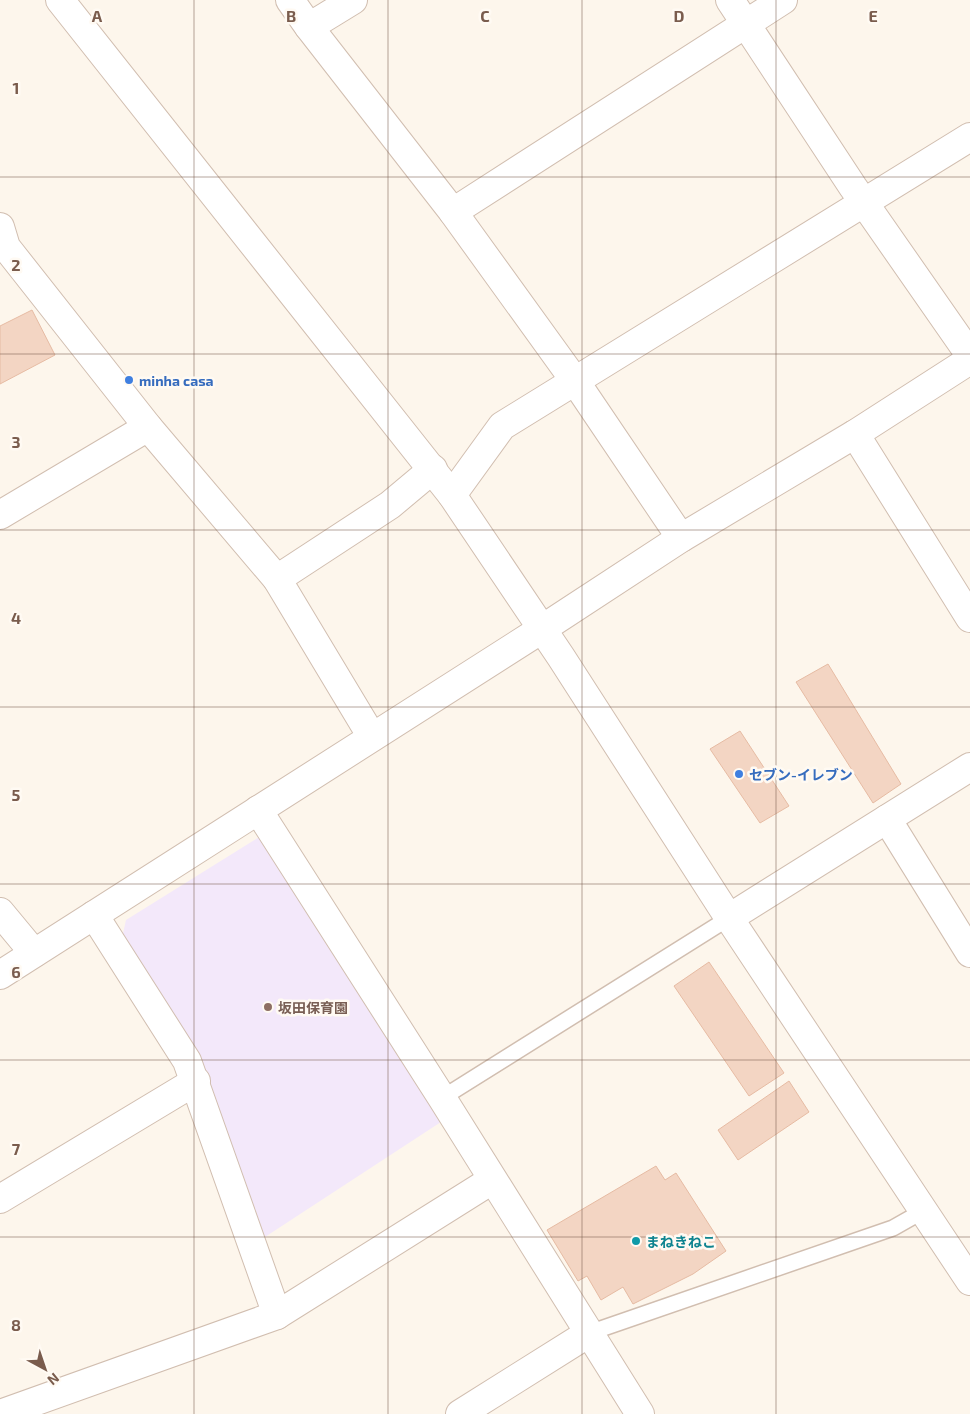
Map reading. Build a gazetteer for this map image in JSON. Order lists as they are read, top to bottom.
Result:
{
  "places": [
    "minha casa",
    "セブン-イレブン",
    "坂田保育園",
    "まねきねこ"
  ],
  "north": "bottom right",
  "grid": {
    "columns": [
      "A",
      "B",
      "C",
      "D",
      "E"
    ],
    "rows": [
      "1",
      "2",
      "3",
      "4",
      "5",
      "6",
      "7",
      "8"
    ]
  }
}
